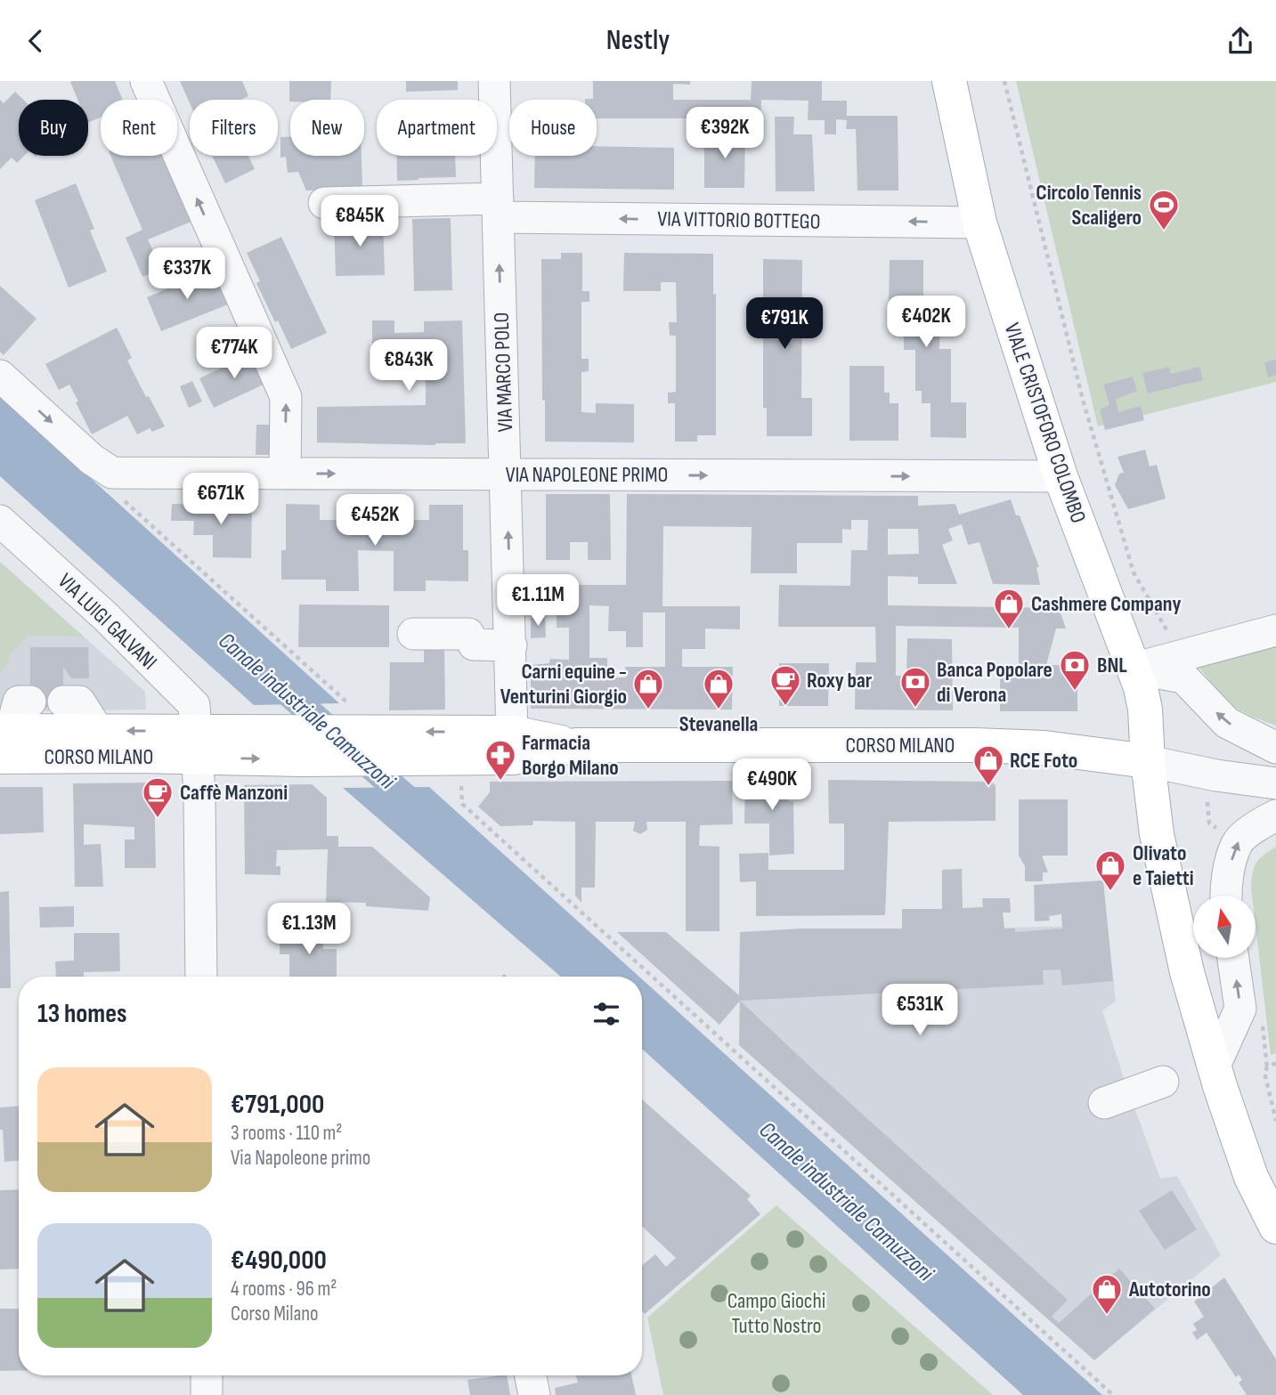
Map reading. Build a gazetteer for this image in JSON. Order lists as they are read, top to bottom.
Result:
{
  "streets": {
    "main road": ["VIALE CRISTOFORO COLOMBO", "CORSO MILANO"],
    "street": [
      "VIA VITTORIO BOTTEGO",
      "VIA MARCO POLO",
      "VIA NAPOLEONE PRIMO",
      "VIA LUIGI GALVANI"
    ]
  },
  "crossings": [
    ["VIA VITTORIO BOTTEGO", "VIA MARCO POLO"],
    ["VIA VITTORIO BOTTEGO", "VIALE CRISTOFORO COLOMBO"],
    ["VIA MARCO POLO", "VIA NAPOLEONE PRIMO"],
    ["VIA MARCO POLO", "CORSO MILANO"],
    ["VIALE CRISTOFORO COLOMBO", "VIA NAPOLEONE PRIMO"],
    ["VIALE CRISTOFORO COLOMBO", "CORSO MILANO"],
    ["VIA LUIGI GALVANI", "CORSO MILANO"]
  ],
  "one_way": ["VIA VITTORIO BOTTEGO"],
  "water": ["Canale industriale Camuzzoni"],
  "parks": ["Campo Giochi Tutto Nostro"],
  "places": {
    "sports": ["Circolo Tennis Scaligero"],
    "shop": [
      "Cashmere Company",
      "Carni equine - Venturini Giorgio",
      "Stevanella",
      "RCE Foto",
      "Olivato e Taietti",
      "Autotorino"
    ],
    "bank": ["BNL", "Banca Popolare di Verona"],
    "cafe": ["Roxy bar", "Caffè Manzoni"],
    "pharmacy": ["Farmacia Borgo Milano"]
  },
  "north": "top",
  "page": {
    "header": "Nestly",
    "chip": [
      "Buy",
      "Rent",
      "Filters",
      "New",
      "Apartment",
      "House"
    ],
    "price": [
      "€392K",
      "€845K",
      "€337K",
      "€402K",
      "€791K",
      "€774K",
      "€843K",
      "€671K",
      "€452K",
      "€1.11M",
      "€490K",
      "€1.13M",
      "€531K"
    ],
    "heading": "13 homes",
    "list": [
      {
        "name": "€791,000",
        "note": "3 rooms · 110 m² · Via Napoleone primo"
      },
      {
        "name": "€490,000",
        "note": "4 rooms · 96 m² · Corso Milano"
      }
    ]
  }
}
